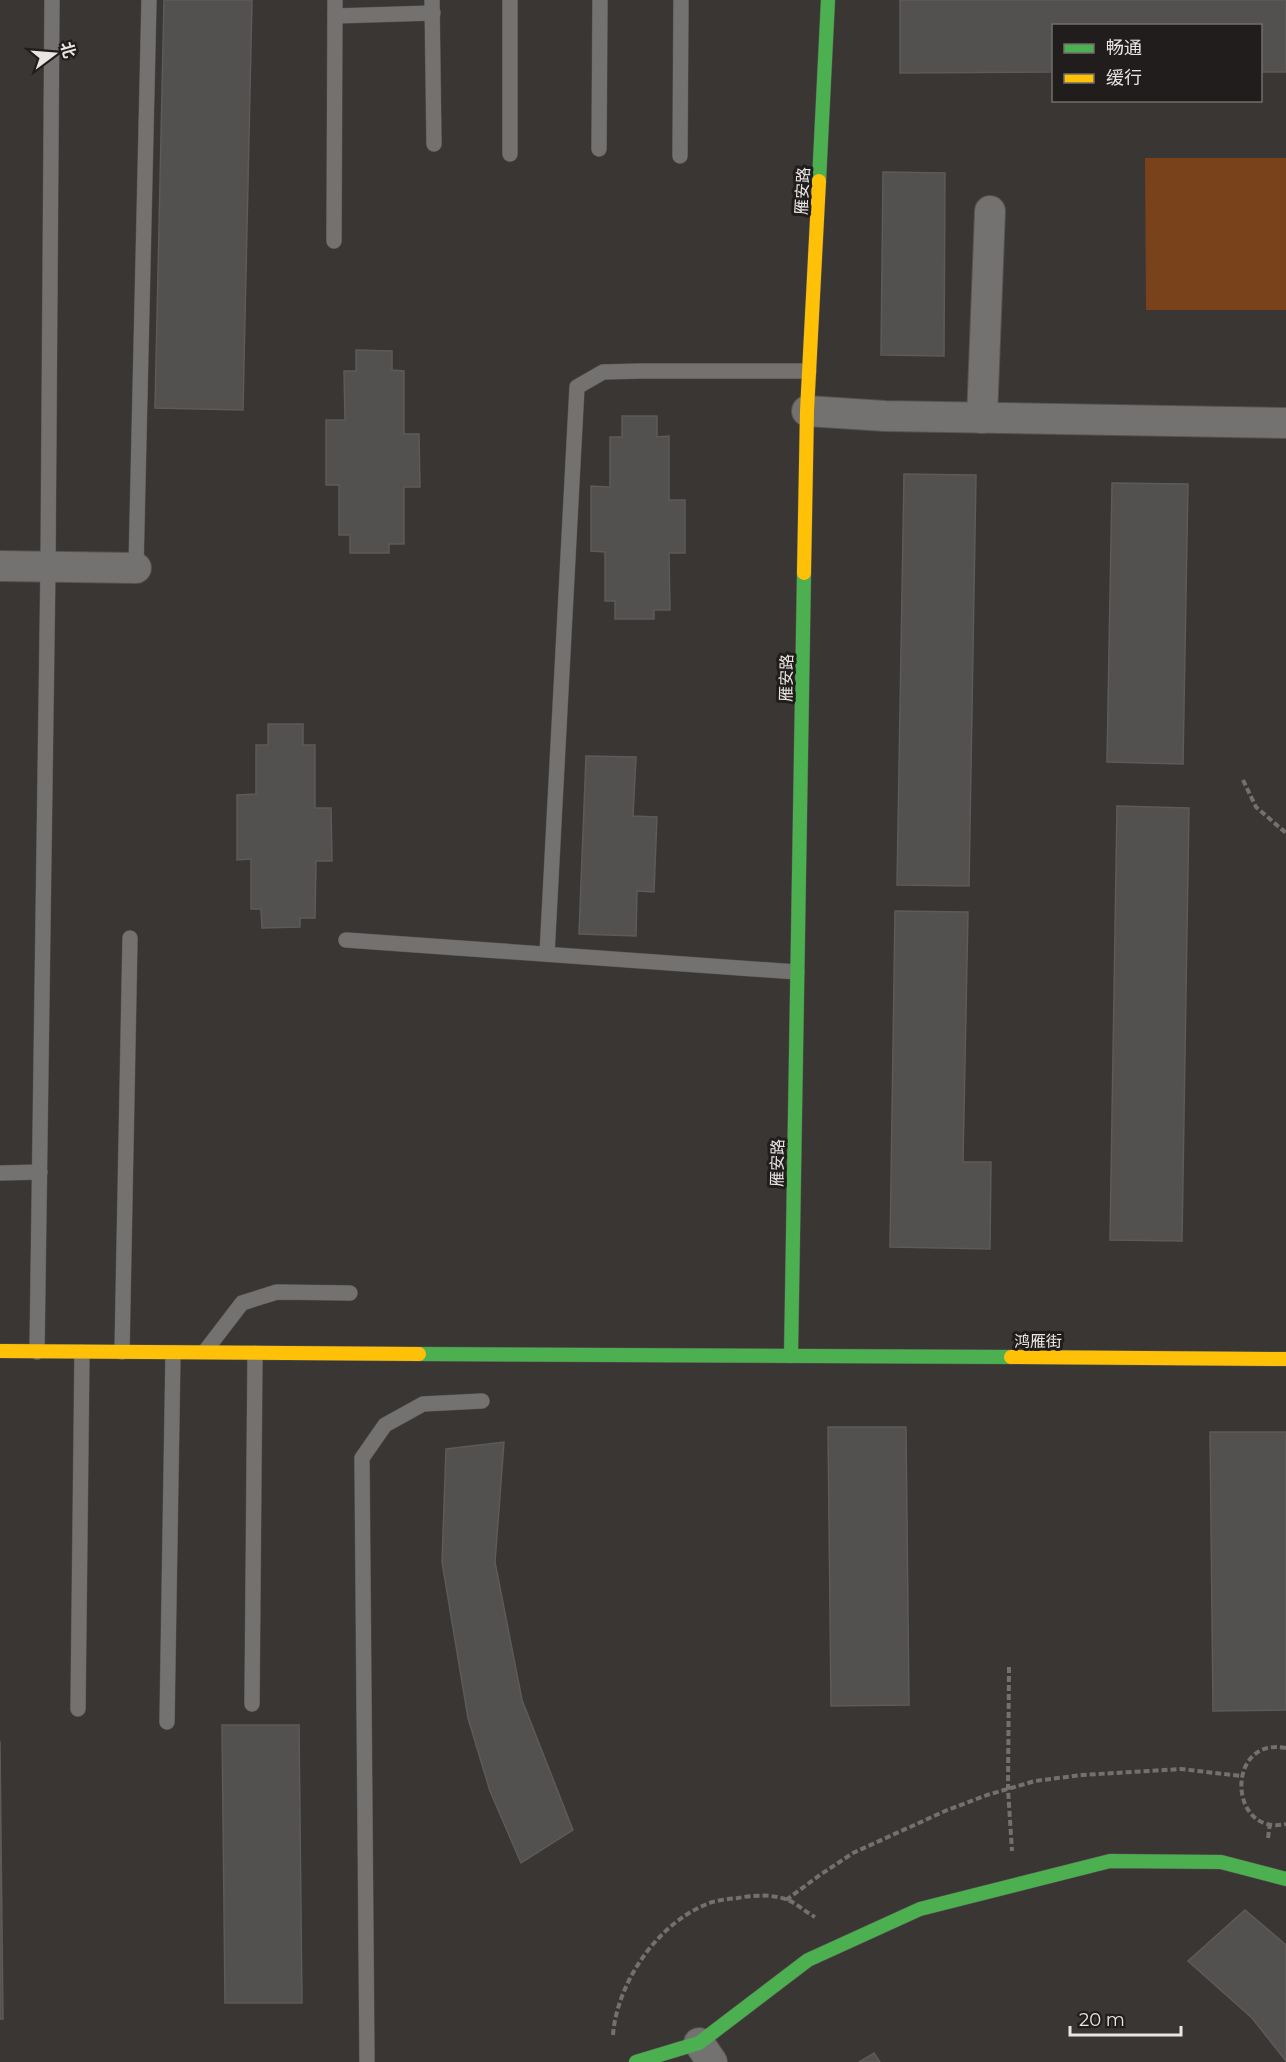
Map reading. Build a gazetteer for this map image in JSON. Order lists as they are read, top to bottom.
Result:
{
  "streets": {
    "street": ["雁安路", "鸿雁街"]
  },
  "crossings": [
    ["雁安路", "鸿雁街"]
  ],
  "legend": ["畅通", "缓行"],
  "scale_bar": "20 m",
  "north": "right"
}
